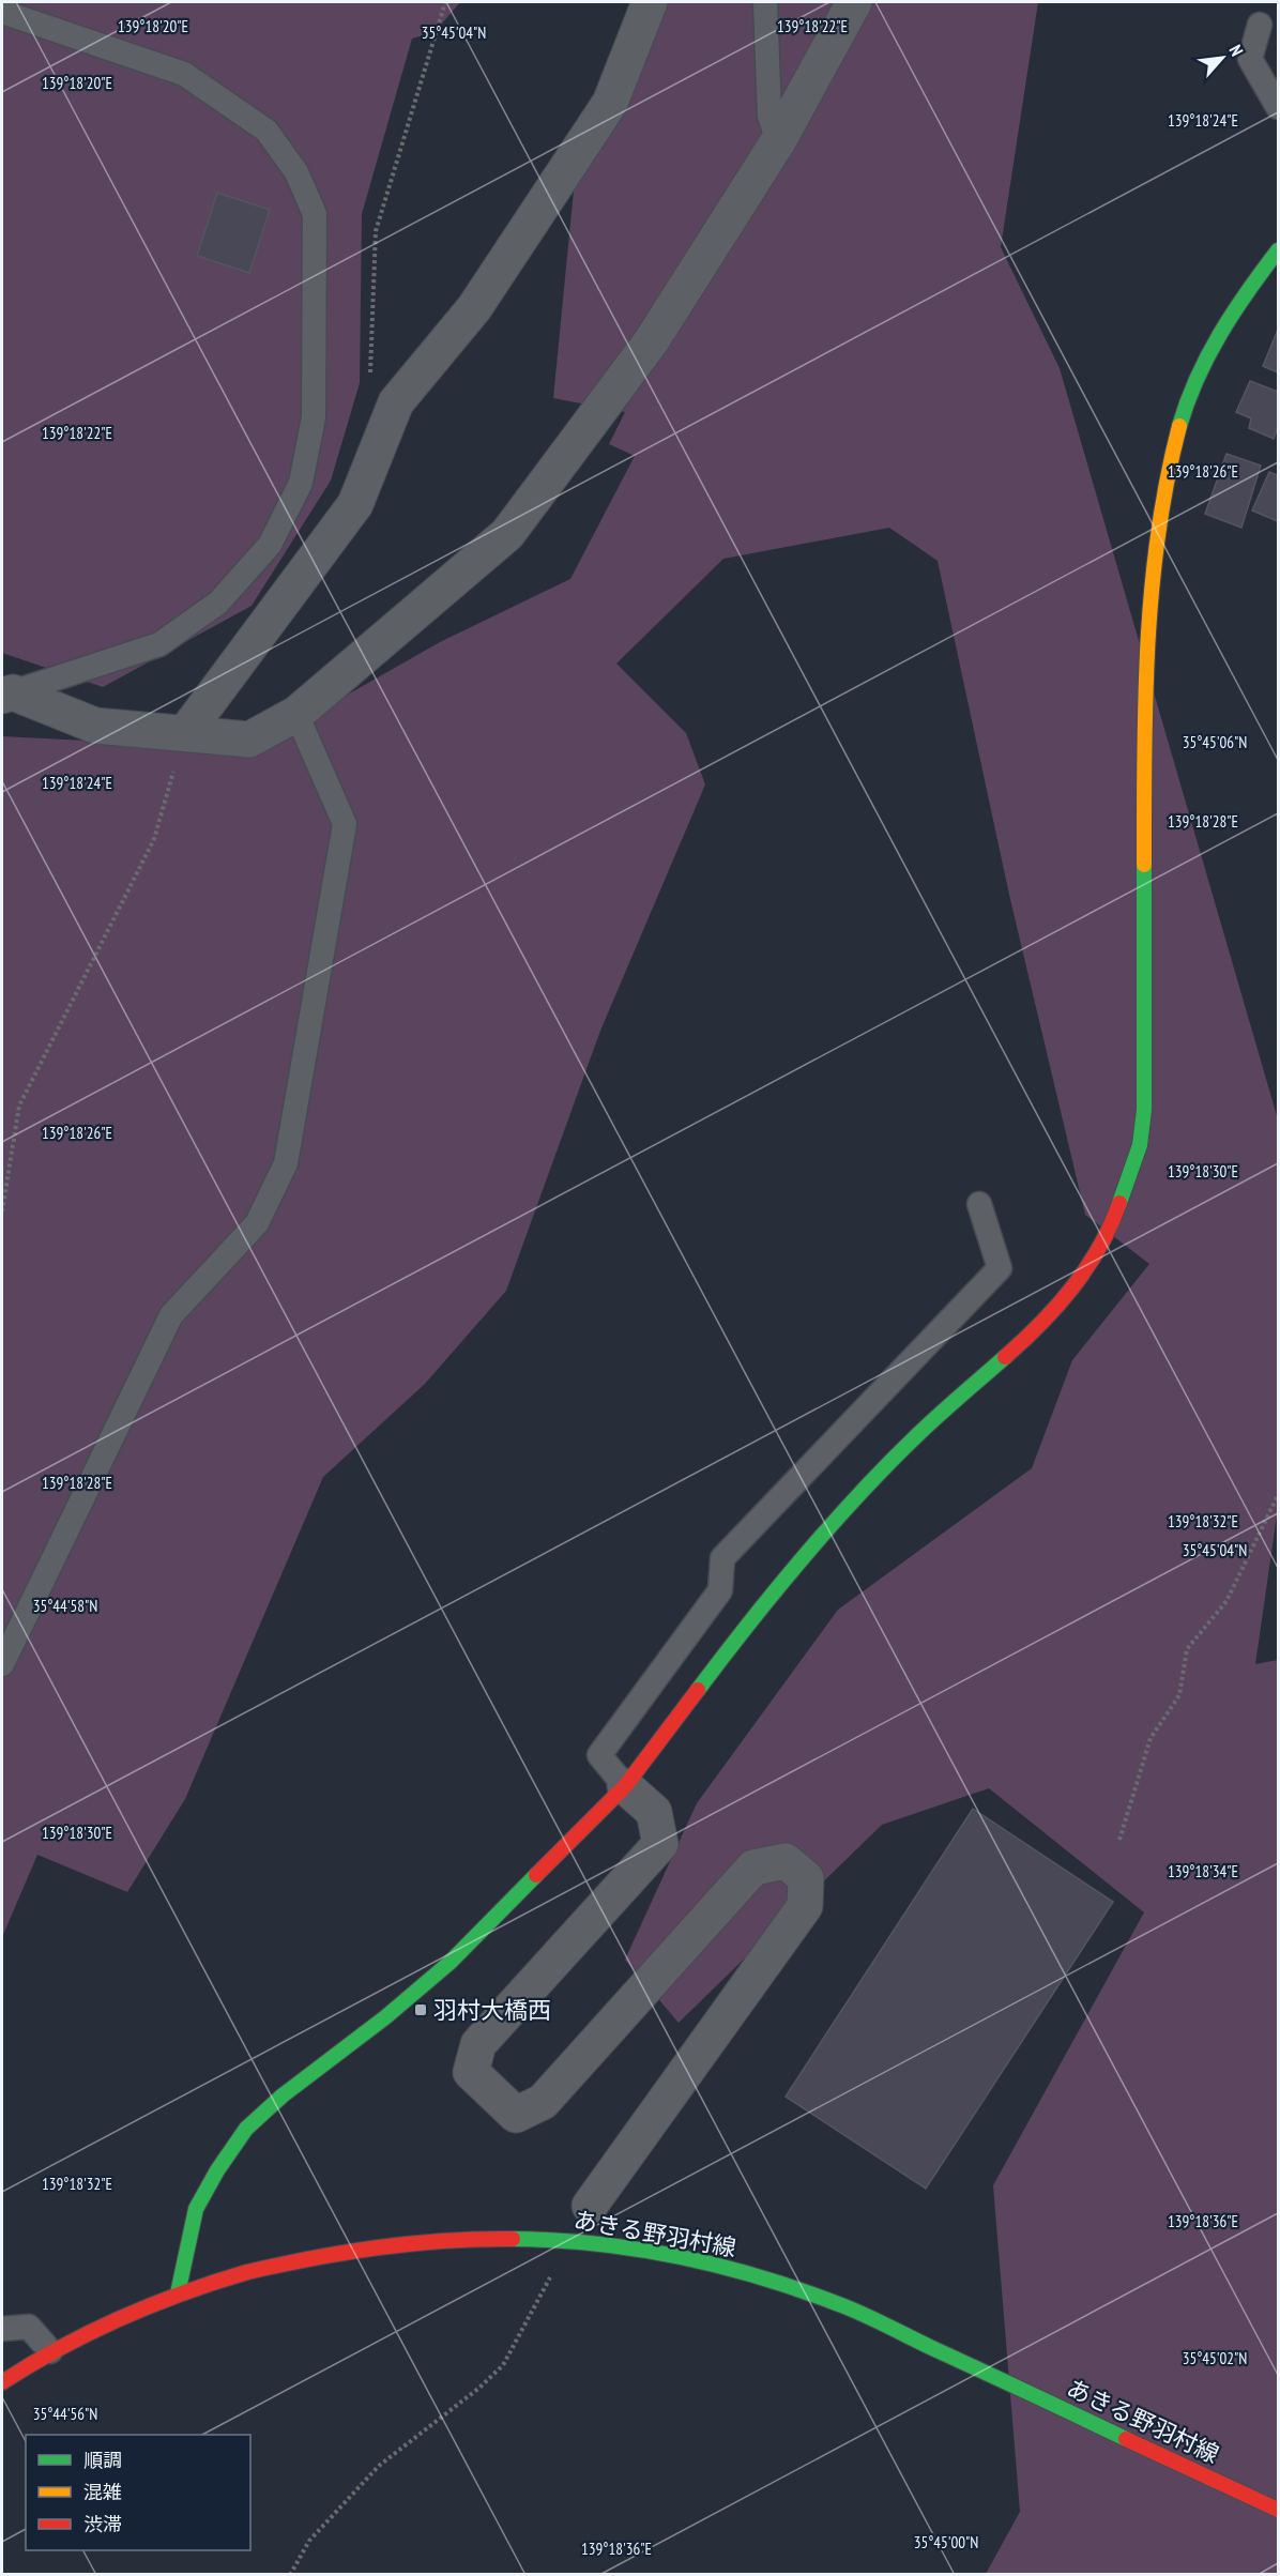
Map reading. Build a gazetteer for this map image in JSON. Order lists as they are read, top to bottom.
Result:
{
  "streets": {
    "street": ["あきる野羽村線"]
  },
  "places": {
    "transit": ["羽村大橋西"]
  },
  "legend": ["順調", "混雑", "渋滞"],
  "north": "top right",
  "coordinates": [
    "139°18'20\"E",
    "139°18'22\"E",
    "35°45'04\"N",
    "139°18'24\"E",
    "139°18'26\"E",
    "35°45'06\"N",
    "139°18'28\"E",
    "139°18'30\"E",
    "139°18'32\"E",
    "35°44'58\"N",
    "139°18'34\"E",
    "139°18'36\"E",
    "35°45'02\"N",
    "35°44'56\"N",
    "35°45'00\"N"
  ]
}
